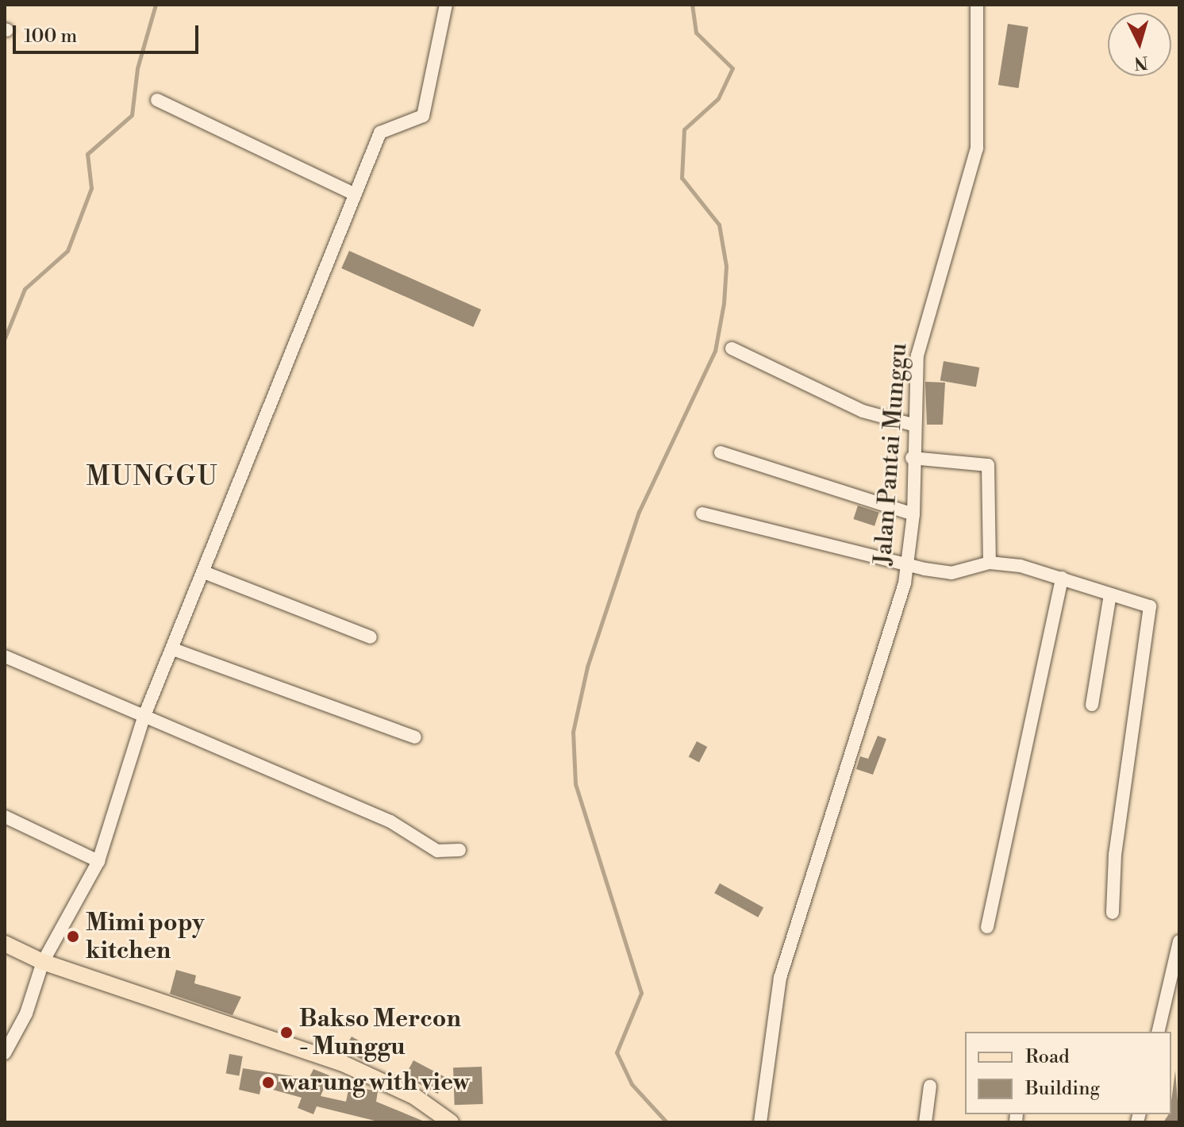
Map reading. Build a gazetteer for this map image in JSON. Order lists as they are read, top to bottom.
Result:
{
  "streets": {
    "street": ["Jalan Pantai Munggu"]
  },
  "districts": ["MUNGGU"],
  "places": ["Mimi popy kitchen", "Bakso Mercon - Munggu", "warung with view"],
  "legend": ["Road", "Building"],
  "scale_bar": "100 m",
  "north": "bottom"
}
